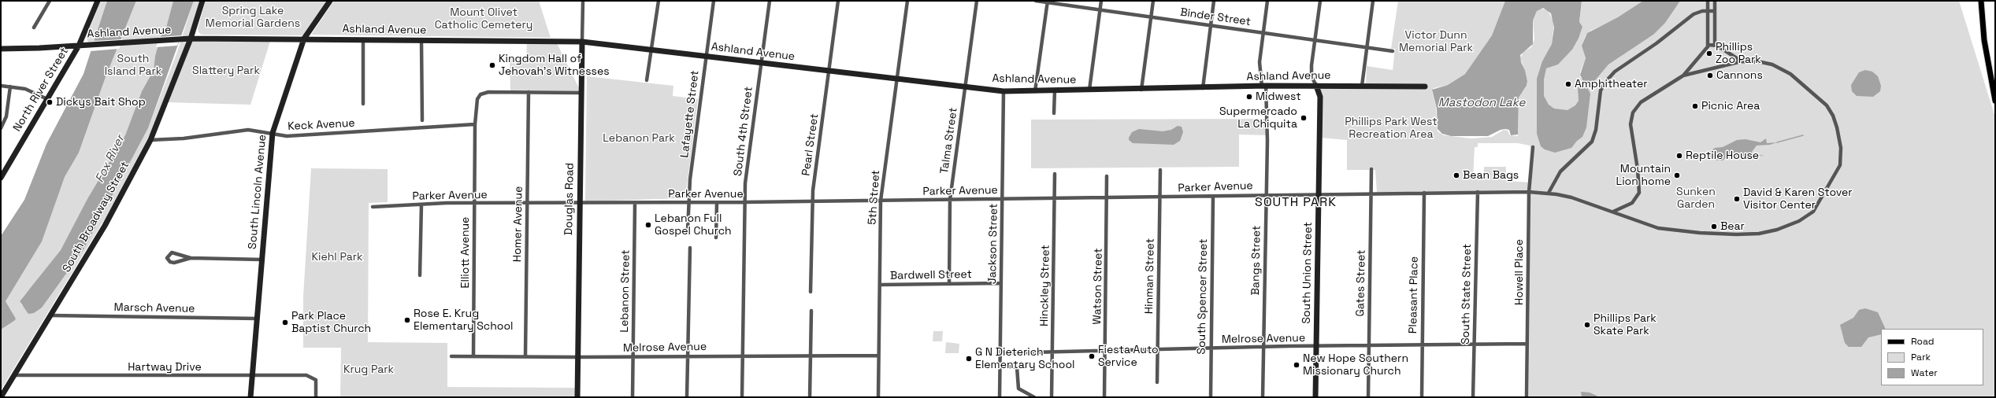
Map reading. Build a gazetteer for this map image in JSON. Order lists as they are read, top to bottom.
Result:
{
  "streets": {
    "street": [
      "Binder Street",
      "Ashland Avenue",
      "North River Street",
      "Lafayette Street",
      "Keck Avenue",
      "South 4th Street",
      "Talma Street",
      "Pearl Street",
      "Parker Avenue",
      "South Lincoln Avenue",
      "5th Street",
      "Douglas Road",
      "South Broadway Street",
      "Homer Avenue",
      "Jackson Street",
      "Elliott Avenue",
      "Bangs Street",
      "Howell Place",
      "South Union Street",
      "Bardwell Street",
      "Hinman Street",
      "Gates Street",
      "Hinckley Street",
      "Watson Street",
      "Lebanon Street",
      "South State Street",
      "Pleasant Place",
      "South Spencer Street",
      "Marsch Avenue",
      "Melrose Avenue",
      "Hartway Drive"
    ]
  },
  "crossings": [
    ["Binder Street", "Bangs Street"],
    ["Binder Street", "South Union Street"],
    ["Ashland Avenue", "North River Street"],
    ["Ashland Avenue", "Lafayette Street"],
    ["Ashland Avenue", "South 4th Street"],
    ["Ashland Avenue", "Talma Street"],
    ["Ashland Avenue", "Pearl Street"],
    ["Ashland Avenue", "South Lincoln Avenue"],
    ["Ashland Avenue", "5th Street"],
    ["Ashland Avenue", "Douglas Road"],
    ["Ashland Avenue", "South Broadway Street"],
    ["Ashland Avenue", "Jackson Street"],
    ["Ashland Avenue", "Bangs Street"],
    ["Ashland Avenue", "South Union Street"],
    ["Lafayette Street", "Parker Avenue"],
    ["Keck Avenue", "South Lincoln Avenue"],
    ["Keck Avenue", "South Broadway Street"],
    ["Keck Avenue", "Elliott Avenue"],
    ["South 4th Street", "Parker Avenue"],
    ["South 4th Street", "Melrose Avenue"],
    ["Talma Street", "Parker Avenue"],
    ["Talma Street", "Bardwell Street"],
    ["Pearl Street", "Parker Avenue"],
    ["Parker Avenue", "5th Street"],
    ["Parker Avenue", "Douglas Road"],
    ["Parker Avenue", "Homer Avenue"],
    ["Parker Avenue", "Jackson Street"],
    ["Parker Avenue", "Elliott Avenue"],
    ["Parker Avenue", "Bangs Street"],
    ["Parker Avenue", "Howell Place"],
    ["Parker Avenue", "South Union Street"],
    ["Parker Avenue", "Hinman Street"],
    ["Parker Avenue", "Gates Street"],
    ["Parker Avenue", "Hinckley Street"],
    ["Parker Avenue", "Watson Street"],
    ["Parker Avenue", "Lebanon Street"],
    ["Parker Avenue", "South State Street"],
    ["Parker Avenue", "Pleasant Place"],
    ["Parker Avenue", "South Spencer Street"],
    ["South Lincoln Avenue", "Marsch Avenue"],
    ["South Lincoln Avenue", "Hartway Drive"],
    ["5th Street", "Bardwell Street"],
    ["5th Street", "Melrose Avenue"],
    ["Douglas Road", "Melrose Avenue"],
    ["South Broadway Street", "Marsch Avenue"],
    ["South Broadway Street", "Hartway Drive"],
    ["Homer Avenue", "Elliott Avenue"],
    ["Homer Avenue", "Melrose Avenue"],
    ["Jackson Street", "Bardwell Street"],
    ["Jackson Street", "Melrose Avenue"],
    ["Elliott Avenue", "Melrose Avenue"],
    ["Bangs Street", "Melrose Avenue"],
    ["Howell Place", "Melrose Avenue"],
    ["South Union Street", "Melrose Avenue"],
    ["Hinman Street", "Melrose Avenue"],
    ["Gates Street", "Melrose Avenue"],
    ["Hinckley Street", "Melrose Avenue"],
    ["Watson Street", "Melrose Avenue"],
    ["Lebanon Street", "Melrose Avenue"],
    ["South State Street", "Melrose Avenue"],
    ["Pleasant Place", "Melrose Avenue"],
    ["South Spencer Street", "Melrose Avenue"]
  ],
  "districts": ["SOUTH PARK"],
  "water": ["Mastodon Lake", "Fox River"],
  "parks": [
    "Spring Lake Memorial Gardens",
    "Mount Olivet Catholic Cemetery",
    "Victor Dunn Memorial Park",
    "South Island Park",
    "Slattery Park",
    "Phillips Park West Recreation Area",
    "Lebanon Park",
    "Sunken Garden",
    "Kiehl Park",
    "Krug Park"
  ],
  "places": [
    "Phillips Zoo Park",
    "Kingdom Hall of Jehovah's Witnesses",
    "Cannons",
    "Amphitheater",
    "Midwest",
    "Dickys Bait Shop",
    "Picnic Area",
    "Supermercado La Chiquita",
    "Reptile House",
    "Bean Bags",
    "Mountain Lion home",
    "David & Karen Stover Visitor Center",
    "Lebanon Full Gospel Church",
    "Bear",
    "Rose E. Krug Elementary School",
    "Park Place Baptist Church",
    "Phillips Park Skate Park",
    "Fiesta Auto Service",
    "G N Dieterich Elementary School",
    "New Hope Southern Missionary Church"
  ],
  "legend": ["Road", "Park", "Water"]
}
